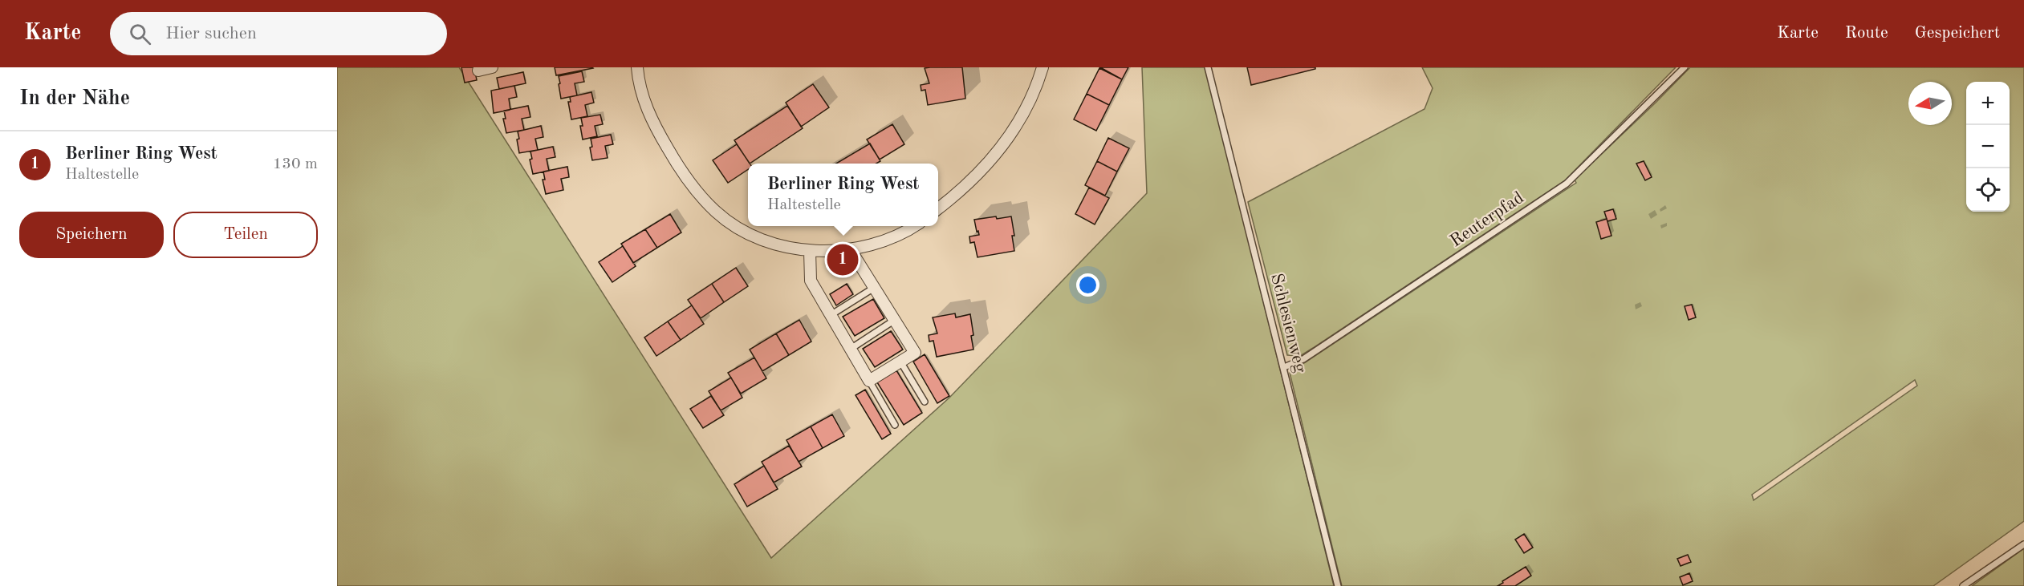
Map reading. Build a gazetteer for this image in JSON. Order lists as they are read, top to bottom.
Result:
{
  "streets": {
    "lane": ["Reuterpfad", "Schlesienweg"]
  },
  "crossings": [
    ["Reuterpfad", "Schlesienweg"]
  ],
  "north": "left",
  "page": {
    "header": "Karte",
    "search": "Hier suchen",
    "nav": ["Karte", "Route", "Gespeichert"],
    "heading": "In der Nähe",
    "map_buttons": ["+", "−"],
    "list": [
      {
        "mark": "1",
        "name": "Berliner Ring West",
        "note": "Haltestelle",
        "value": "130 m"
      }
    ],
    "popup": ["Berliner Ring West", "Haltestelle"],
    "buttons": ["Speichern", "Teilen"],
    "pins": "1"
  }
}
